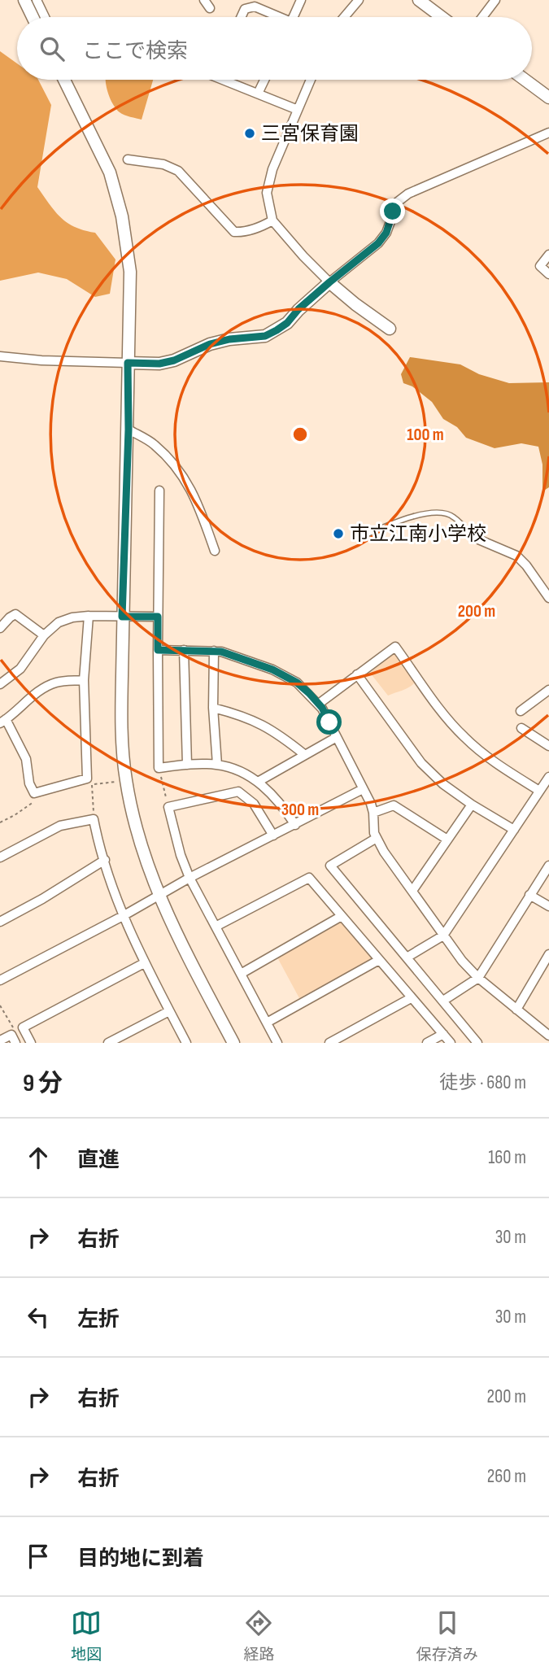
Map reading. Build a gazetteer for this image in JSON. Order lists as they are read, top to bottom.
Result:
{
  "places": ["三宮保育園", "市立江南小学校"],
  "page": {
    "search": "ここで検索",
    "heading": ["9 分", "徒歩 · 680 m"],
    "list": [
      ["直進", "160 m"],
      ["右折", "30 m"],
      ["左折", "30 m"],
      ["右折", "200 m"],
      ["右折", "260 m"],
      "目的地に到着"
    ],
    "nav": ["地図", "経路", "保存済み"]
  },
  "rings": ["100 m", "200 m", "300 m"]
}
